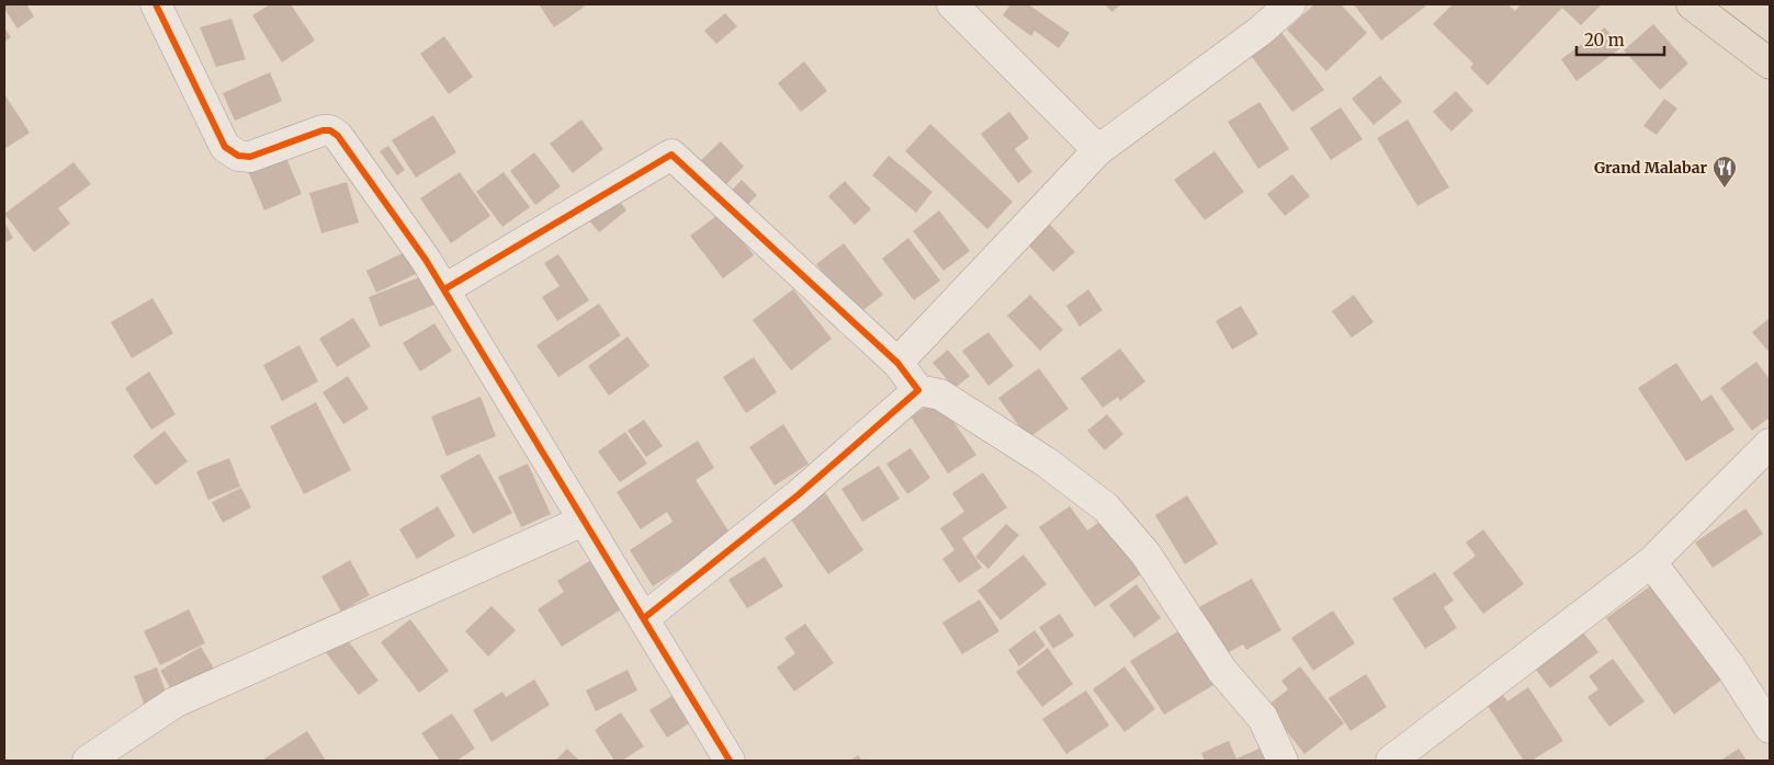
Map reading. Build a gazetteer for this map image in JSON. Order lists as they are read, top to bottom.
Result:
{
  "places": {
    "restaurant": ["Grand Malabar"]
  },
  "scale_bar": "20 m"
}
